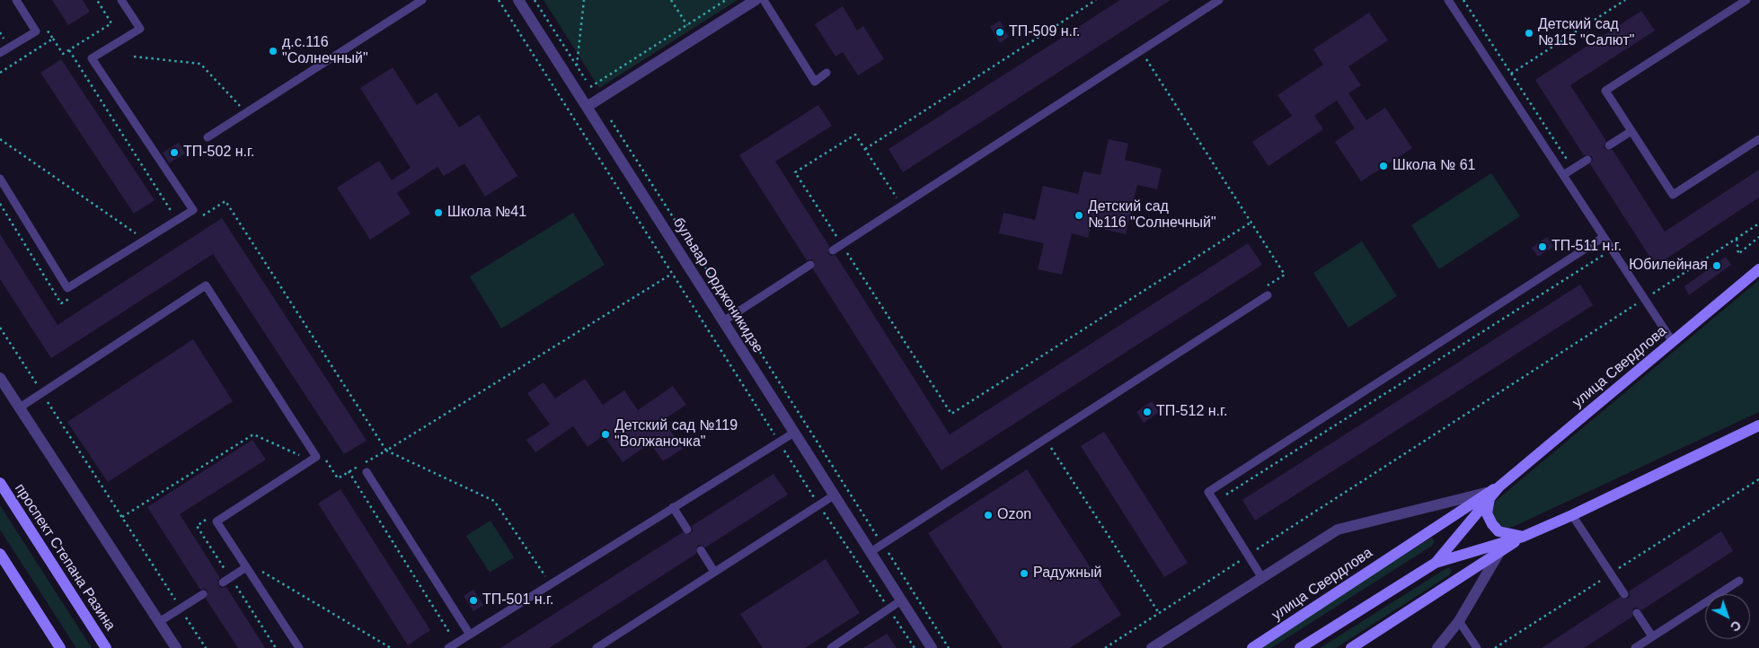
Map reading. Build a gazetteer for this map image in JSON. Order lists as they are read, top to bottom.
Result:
{
  "streets": {
    "main road": ["улица Свердлова", "проспект Степана Разина"],
    "street": ["бульвар Орджоникидзе"]
  },
  "places": [
    "ТП-509 н.г.",
    "Детский сад №115 \"Салют\"",
    "д.с.116 \"Солнечный\"",
    "ТП-502 н.г.",
    "Школа № 61",
    "Школа №41",
    "Детский сад №116 \"Солнечный\"",
    "ТП-511 н.г.",
    "Юбилейная",
    "ТП-512 н.г.",
    "Детский сад №119 \"Волжаночка\"",
    "Ozon",
    "Радужный",
    "ТП-501 н.г."
  ],
  "north": "bottom right"
}
